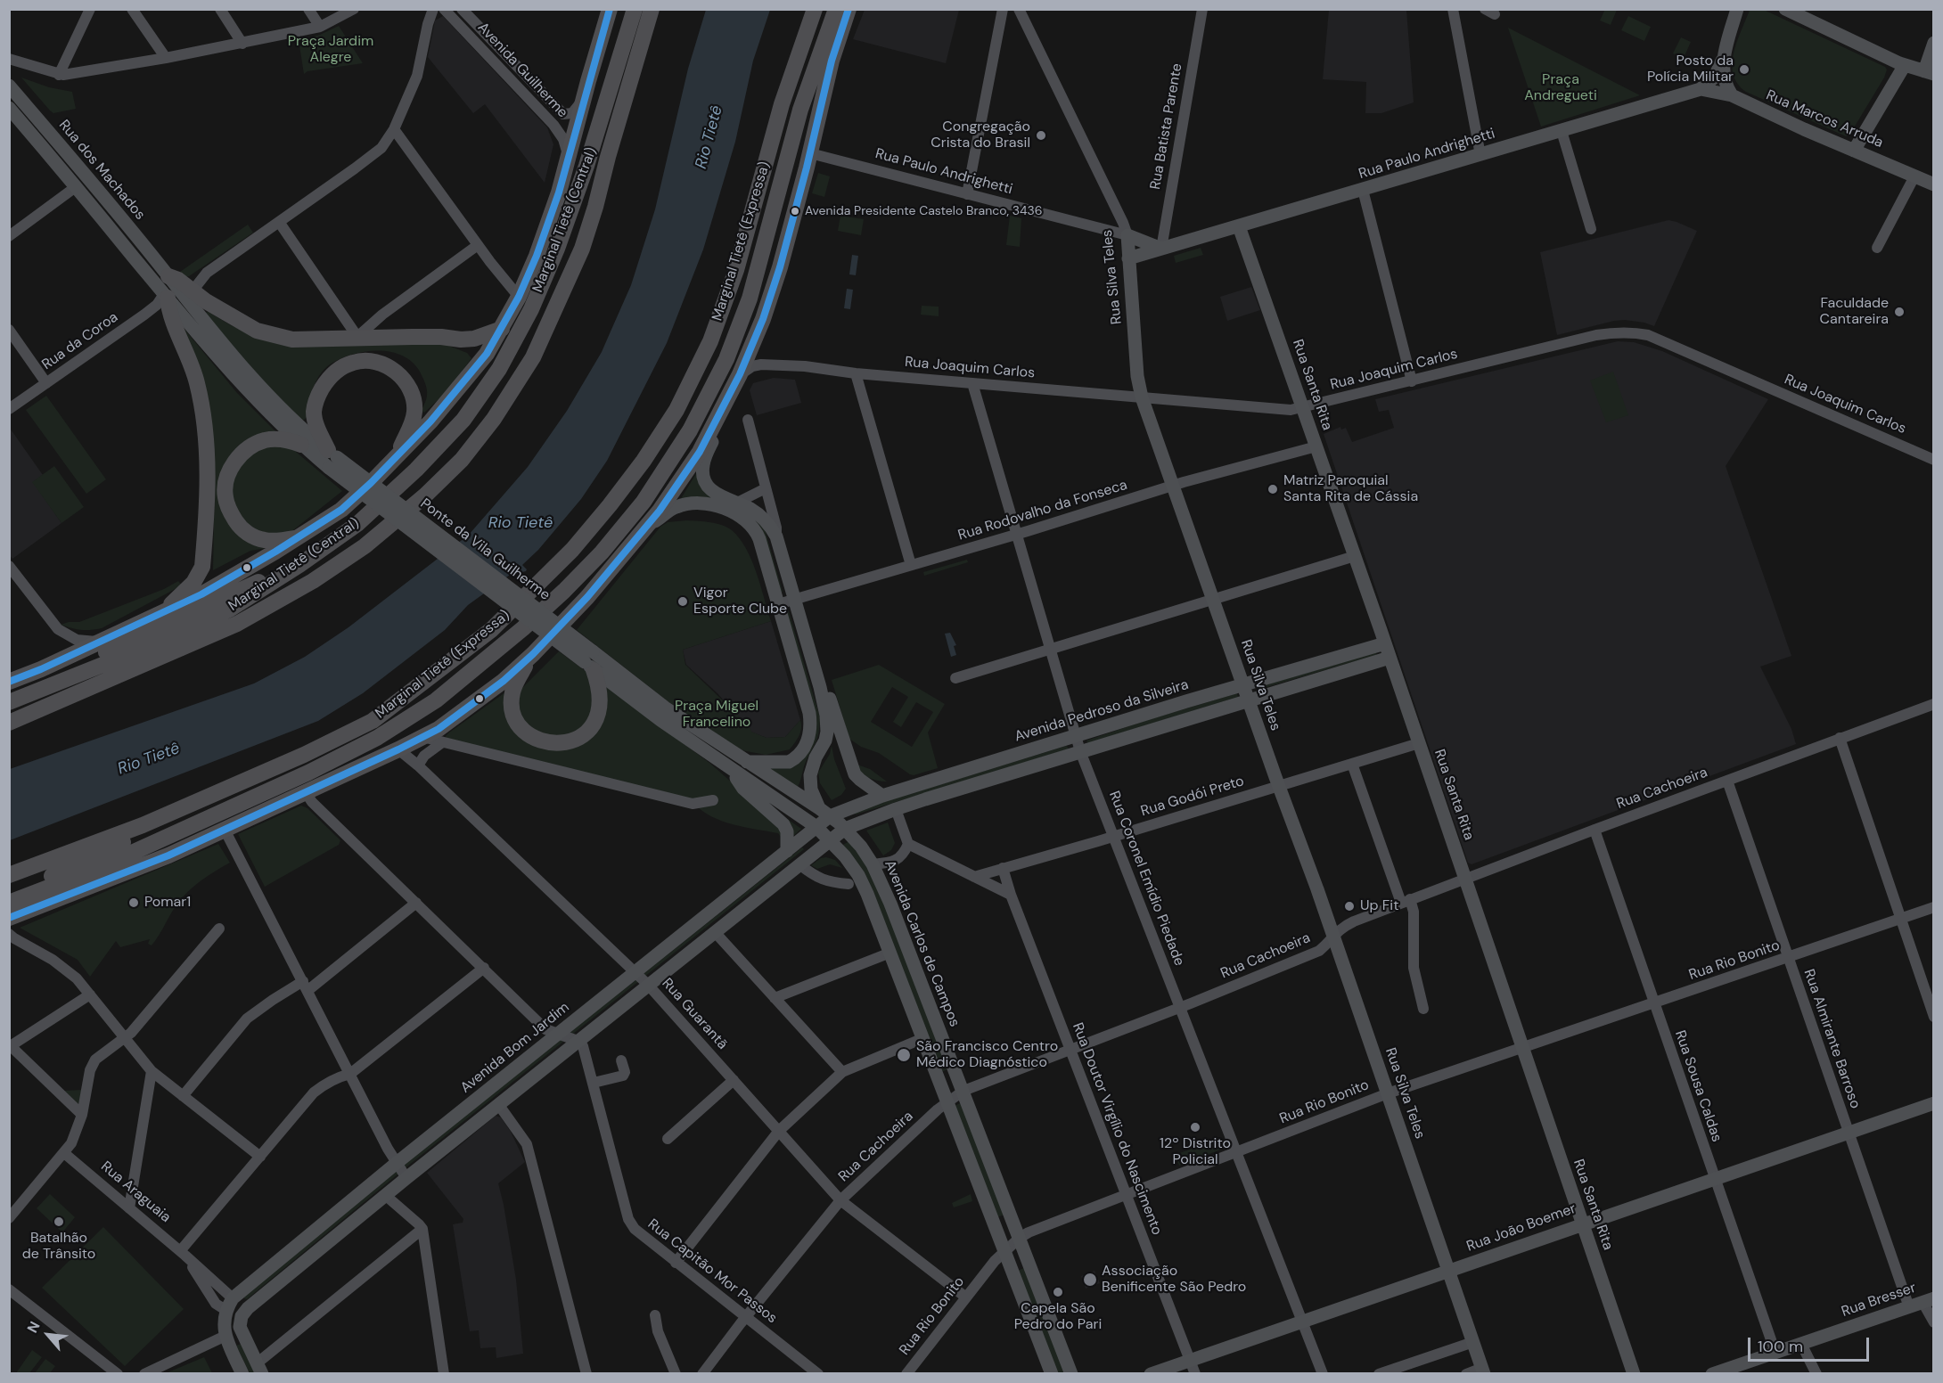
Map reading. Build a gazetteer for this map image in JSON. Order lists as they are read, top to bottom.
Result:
{
  "streets": {
    "highway": ["Marginal Tietê (Central)", "Marginal Tietê (Expressa)"],
    "main road": [
      "Rua Marcos Arruda",
      "Rua Paulo Andrighetti",
      "Rua dos Machados",
      "Rua Silva Teles",
      "Rua Santa Rita",
      "Ponte da Vila Guilherme",
      "Avenida Pedroso da Silveira",
      "Avenida Carlos de Campos",
      "Avenida Bom Jardim",
      "Rua João Boemer",
      "Rua Bresser"
    ],
    "street": [
      "Avenida Guilherme",
      "Rua Batista Parente",
      "Rua da Coroa",
      "Rua Joaquim Carlos",
      "Rua Rodovalho da Fonseca",
      "Rua Cachoeira",
      "Rua Godói Preto",
      "Rua Coronel Emídio Piedade",
      "Rua Rio Bonito",
      "Rua Guarantã",
      "Rua Almirante Barroso",
      "Rua Sousa Caldas",
      "Rua Doutor Virgílio do Nascimento",
      "Rua Araguaia",
      "Rua Capitão Mor Passos"
    ]
  },
  "crossings": [
    ["Rua Marcos Arruda", "Rua Paulo Andrighetti"],
    ["Rua Batista Parente", "Rua Paulo Andrighetti"],
    ["Rua Paulo Andrighetti", "Rua Silva Teles"],
    ["Rua Paulo Andrighetti", "Rua Santa Rita"],
    ["Rua dos Machados", "Rua da Coroa"],
    ["Rua dos Machados", "Ponte da Vila Guilherme"],
    ["Rua Silva Teles", "Rua Joaquim Carlos"],
    ["Rua Silva Teles", "Rua Rodovalho da Fonseca"],
    ["Rua Silva Teles", "Avenida Pedroso da Silveira"],
    ["Rua Silva Teles", "Rua Cachoeira"],
    ["Rua Silva Teles", "Rua Godói Preto"],
    ["Rua Silva Teles", "Rua Rio Bonito"],
    ["Rua Silva Teles", "Rua João Boemer"],
    ["Rua da Coroa", "Ponte da Vila Guilherme"],
    ["Rua Joaquim Carlos", "Rua Santa Rita"],
    ["Rua Joaquim Carlos", "Rua Coronel Emídio Piedade"],
    ["Rua Santa Rita", "Rua Rodovalho da Fonseca"],
    ["Rua Santa Rita", "Avenida Pedroso da Silveira"],
    ["Rua Santa Rita", "Rua Cachoeira"],
    ["Rua Santa Rita", "Rua Godói Preto"],
    ["Rua Santa Rita", "Rua Rio Bonito"],
    ["Rua Santa Rita", "Rua João Boemer"],
    ["Rua Rodovalho da Fonseca", "Rua Coronel Emídio Piedade"],
    ["Rua Rodovalho da Fonseca", "Avenida Carlos de Campos"],
    ["Ponte da Vila Guilherme", "Avenida Pedroso da Silveira"],
    ["Ponte da Vila Guilherme", "Avenida Carlos de Campos"],
    ["Ponte da Vila Guilherme", "Avenida Bom Jardim"],
    ["Avenida Pedroso da Silveira", "Rua Coronel Emídio Piedade"],
    ["Avenida Pedroso da Silveira", "Avenida Carlos de Campos"],
    ["Avenida Pedroso da Silveira", "Avenida Bom Jardim"],
    ["Rua Cachoeira", "Rua Coronel Emídio Piedade"],
    ["Rua Cachoeira", "Avenida Carlos de Campos"],
    ["Rua Cachoeira", "Rua Guarantã"],
    ["Rua Cachoeira", "Rua Almirante Barroso"],
    ["Rua Cachoeira", "Rua Sousa Caldas"],
    ["Rua Cachoeira", "Rua Doutor Virgílio do Nascimento"],
    ["Rua Cachoeira", "Rua Capitão Mor Passos"],
    ["Rua Godói Preto", "Rua Coronel Emídio Piedade"],
    ["Rua Godói Preto", "Rua Doutor Virgílio do Nascimento"],
    ["Rua Coronel Emídio Piedade", "Rua Rio Bonito"],
    ["Rua Coronel Emídio Piedade", "Rua João Boemer"],
    ["Avenida Carlos de Campos", "Rua Rio Bonito"],
    ["Avenida Carlos de Campos", "Avenida Bom Jardim"],
    ["Rua Rio Bonito", "Rua Guarantã"],
    ["Rua Rio Bonito", "Rua Almirante Barroso"],
    ["Rua Rio Bonito", "Rua Sousa Caldas"],
    ["Rua Rio Bonito", "Rua Doutor Virgílio do Nascimento"],
    ["Rua Guarantã", "Avenida Bom Jardim"],
    ["Rua Almirante Barroso", "Rua João Boemer"],
    ["Rua Almirante Barroso", "Rua Bresser"],
    ["Avenida Bom Jardim", "Rua Araguaia"],
    ["Rua Sousa Caldas", "Rua João Boemer"],
    ["Rua Sousa Caldas", "Rua Bresser"],
    ["Rua Doutor Virgílio do Nascimento", "Rua João Boemer"]
  ],
  "water": ["Rio Tietê"],
  "parks": ["Praça Jardim Alegre", "Praça Andregueti", "Praça Miguel Francelino"],
  "places": [
    "Posto da Polícia Militar",
    "Congregação Crista do Brasil",
    "Avenida Presidente Castelo Branco, 3436",
    "Faculdade Cantareira",
    "Matriz Paroquial Santa Rita de Cássia",
    "Vigor Esporte Clube",
    "Pomar1",
    "Up Fit",
    "São Francisco Centro Médico Diagnóstico",
    "12º Distrito Policial",
    "Batalhão de Trânsito",
    "Associação Benificente São Pedro",
    "Capela São Pedro do Pari"
  ],
  "scale_bar": "100 m",
  "north": "top left"
}
